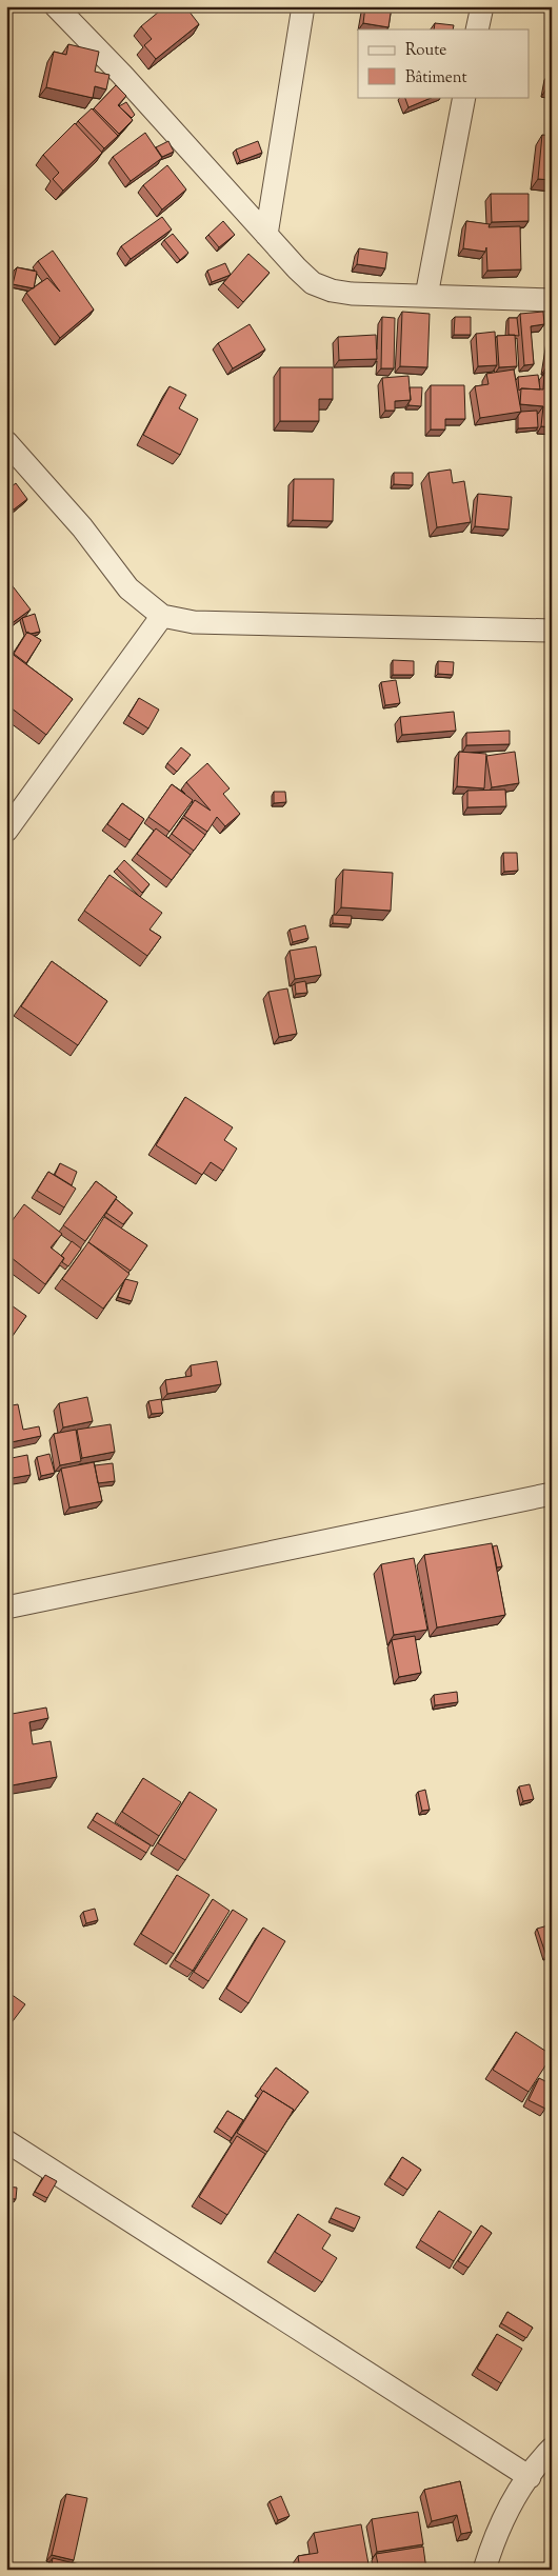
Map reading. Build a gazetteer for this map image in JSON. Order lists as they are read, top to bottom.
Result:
{
  "legend": ["Route", "Bâtiment"]
}
